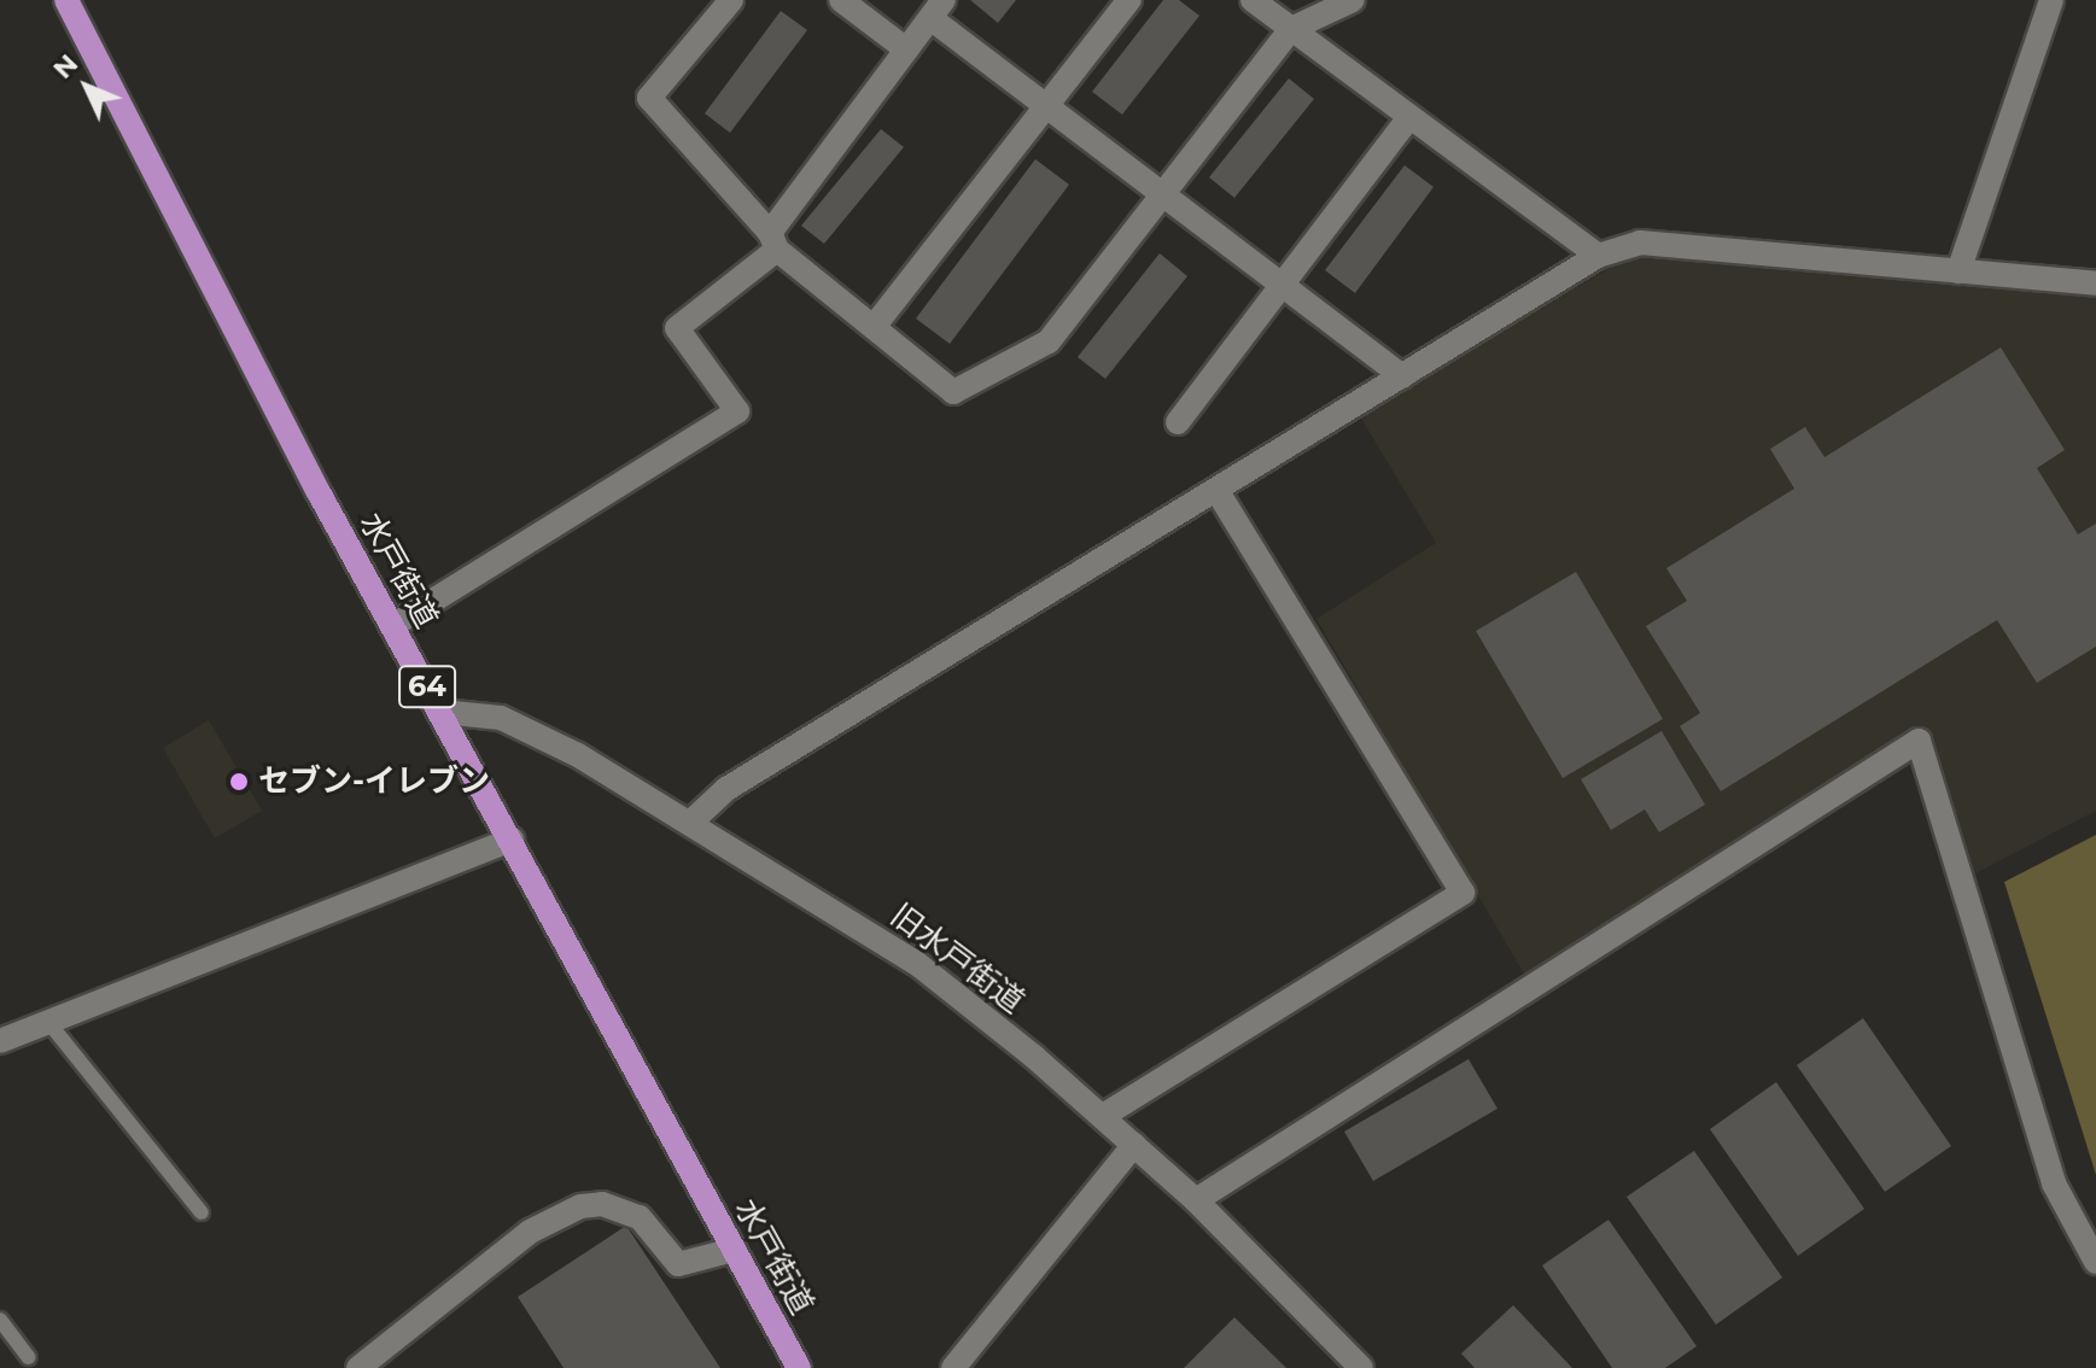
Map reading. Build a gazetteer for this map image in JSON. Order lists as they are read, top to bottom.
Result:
{
  "streets": {
    "main road": ["水戸街道", "64"],
    "street": ["旧水戸街道"]
  },
  "crossings": [
    ["水戸街道", "旧水戸街道"]
  ],
  "places": ["セブン-イレブン"],
  "north": "top left"
}
